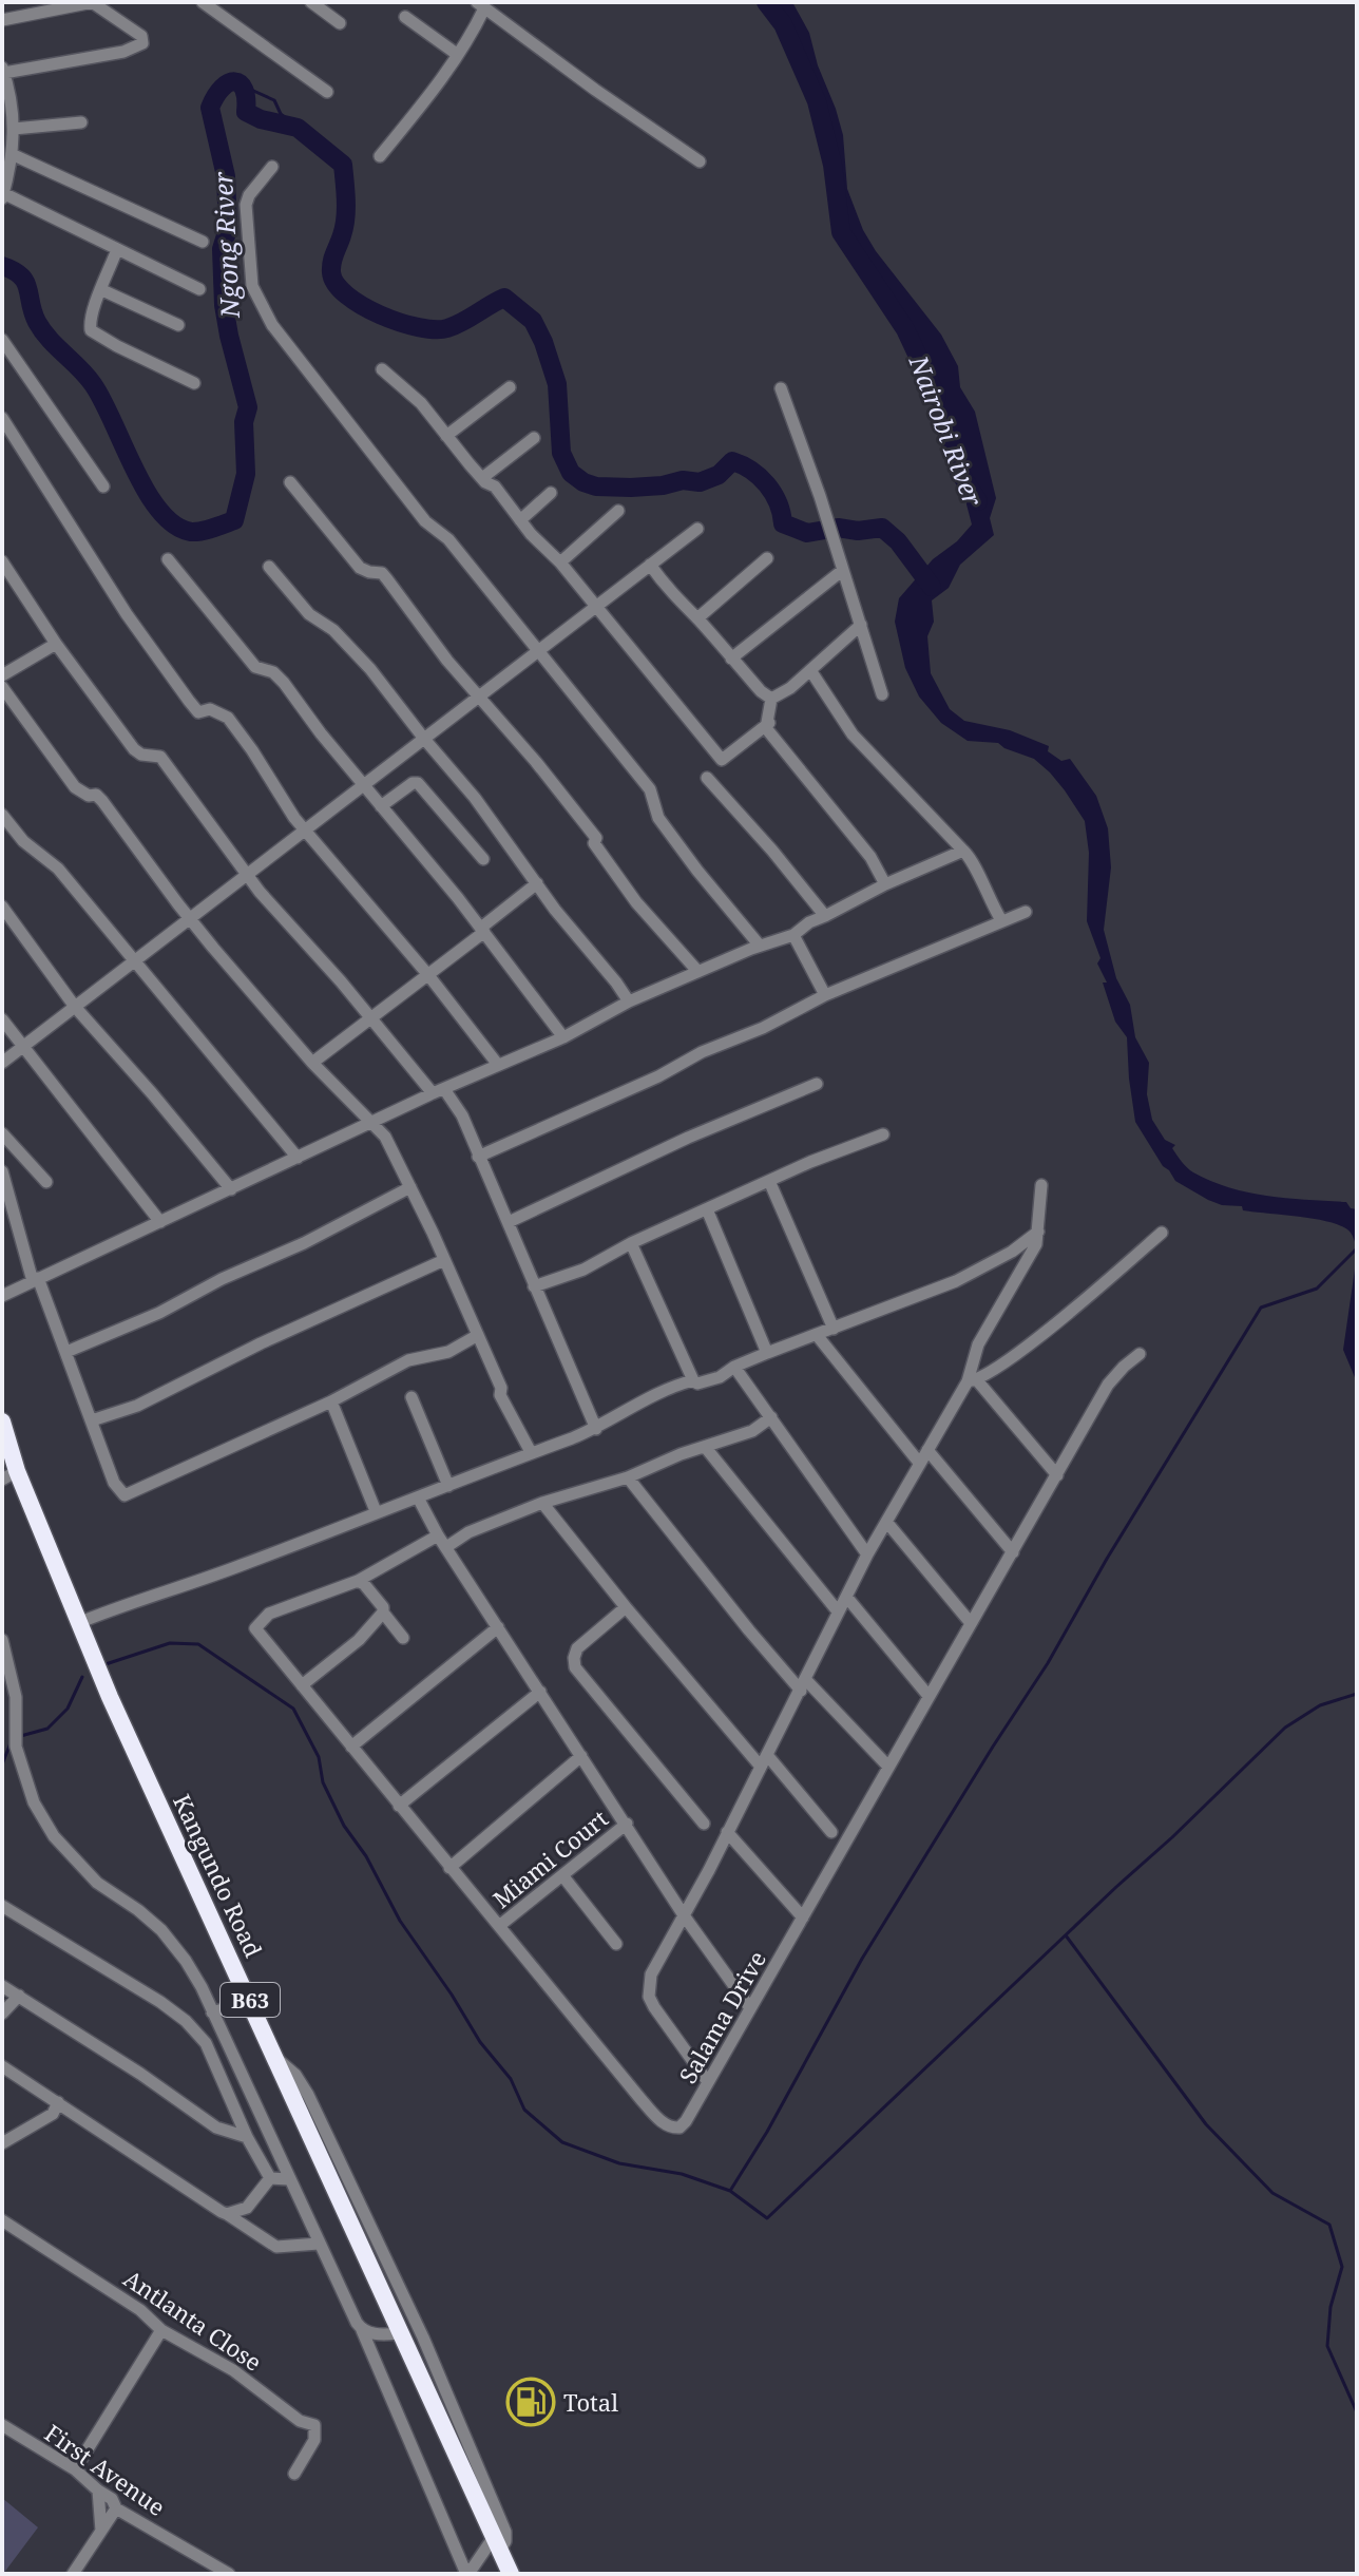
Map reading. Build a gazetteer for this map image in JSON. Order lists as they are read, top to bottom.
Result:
{
  "streets": {
    "highway": ["Kangundo Road", "B63"],
    "street": [
      "Miami Court",
      "Salama Drive",
      "Antlanta Close",
      "First Avenue"
    ]
  },
  "crossings": [
    ["Miami Court", "Salama Drive"]
  ],
  "water": ["Ngong River", "Nairobi River"],
  "places": {
    "fuel station": ["Total"]
  }
}
